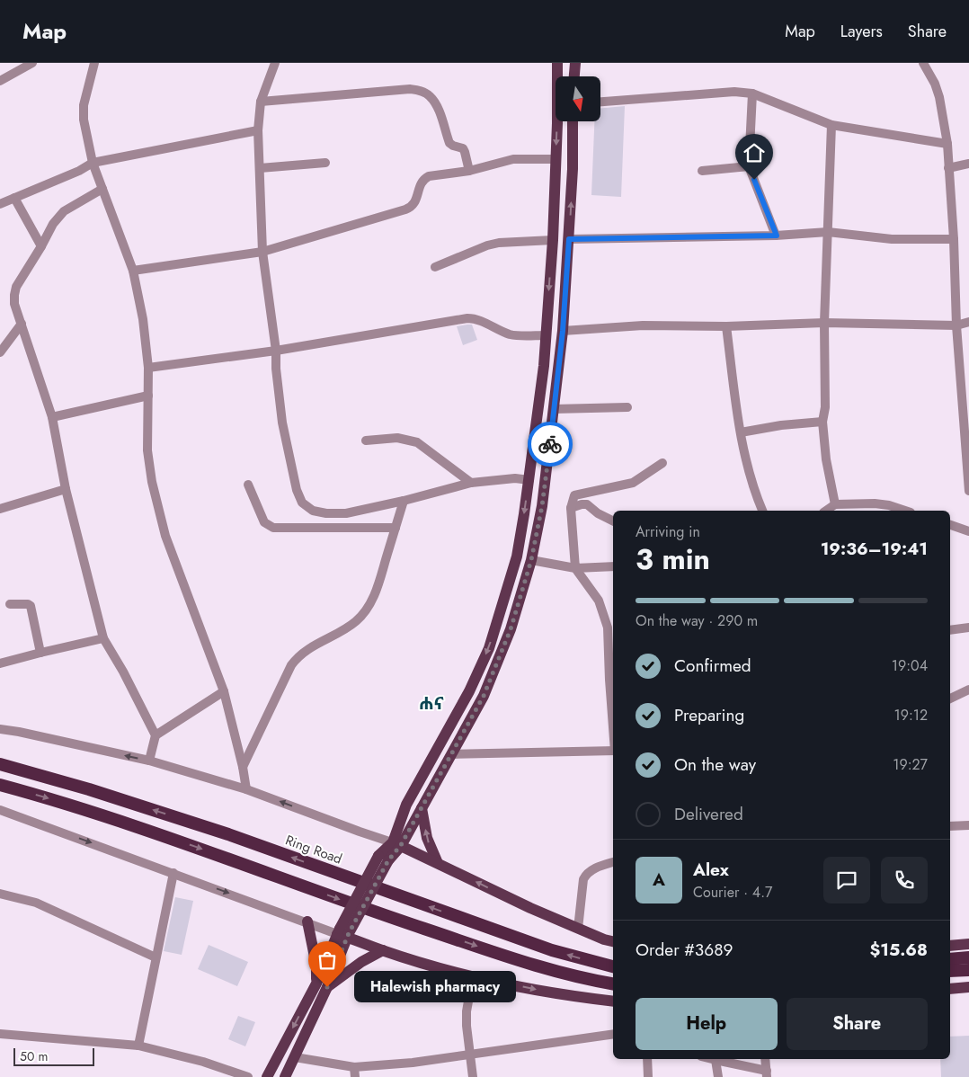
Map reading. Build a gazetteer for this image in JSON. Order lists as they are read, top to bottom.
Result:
{
  "streets": {
    "highway": ["Ring Road"]
  },
  "districts": ["ሐና"],
  "places": ["Halewish pharmacy"],
  "scale_bar": "50 m",
  "north": "bottom",
  "page": {
    "header": "Map",
    "nav": ["Map", "Layers", "Share"],
    "heading": ["3 min", "Arriving in", "19:36–19:41"],
    "panel": [
      "Alex",
      "Courier · 4.7",
      "Order #3689",
      "$15.68"
    ],
    "bar": "On the way · 290 m",
    "list": [
      ["Confirmed", "19:04"],
      ["Preparing", "19:12"],
      ["On the way", "19:27"],
      "Delivered"
    ],
    "round": "A",
    "bubble": "Halewish pharmacy",
    "buttons": ["Help", "Share"],
    "scale": "50 m"
  }
}
